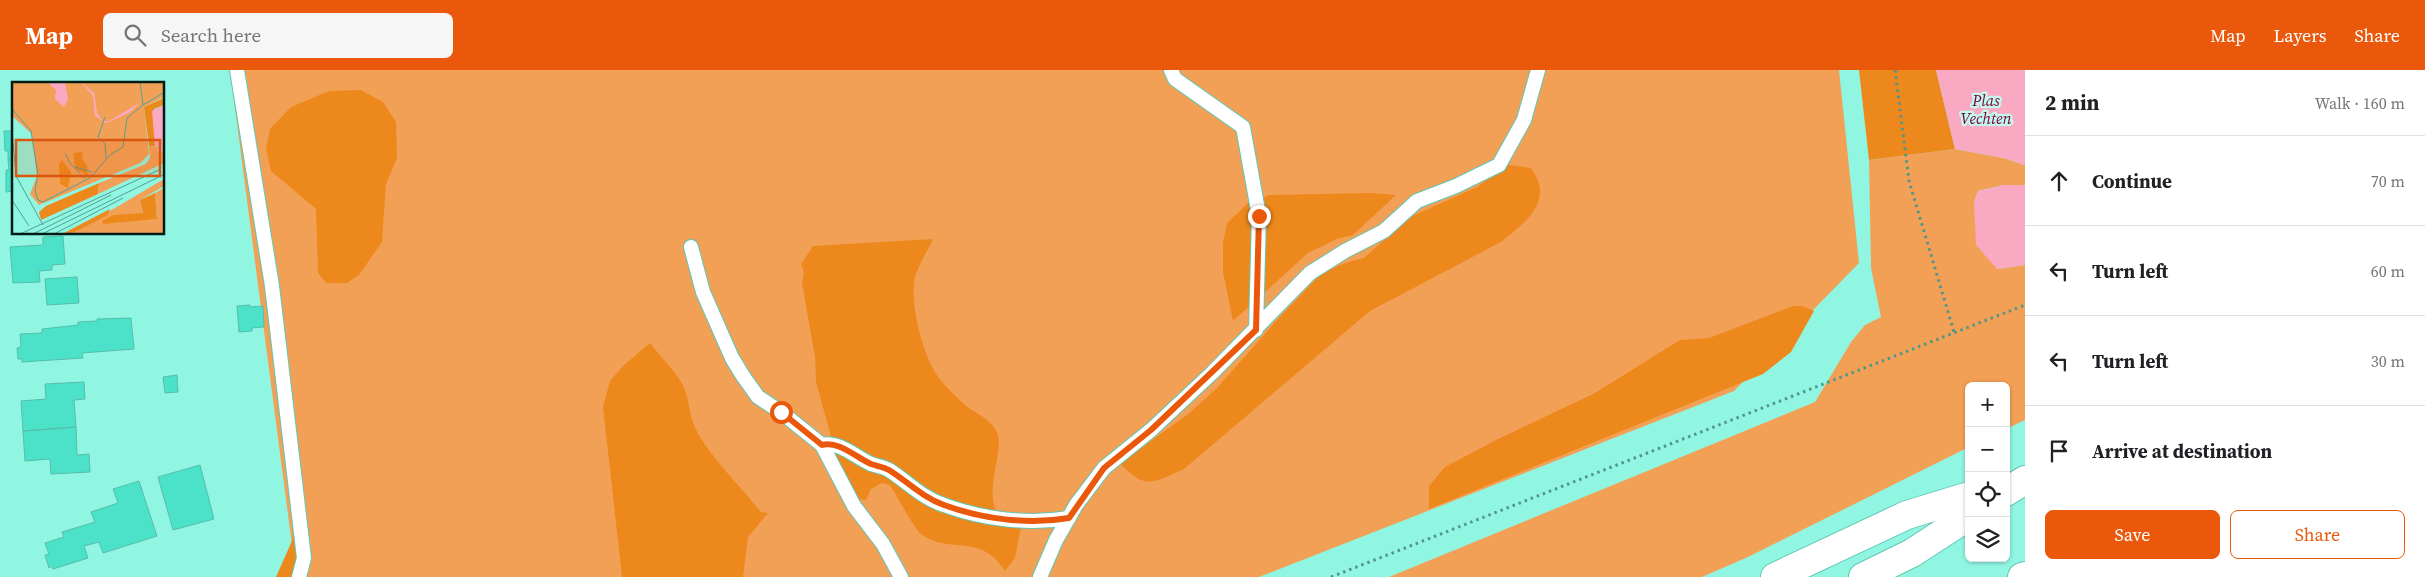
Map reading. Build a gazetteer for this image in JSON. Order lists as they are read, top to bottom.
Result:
{
  "water": ["Plas Vechten"],
  "page": {
    "header": "Map",
    "search": "Search here",
    "nav": ["Map", "Layers", "Share"],
    "heading": ["2 min", "Walk · 160 m"],
    "list": [
      ["Continue", "70 m"],
      ["Turn left", "60 m"],
      ["Turn left", "30 m"],
      "Arrive at destination"
    ],
    "map_buttons": ["+", "−"],
    "buttons": ["Save", "Share"]
  }
}
